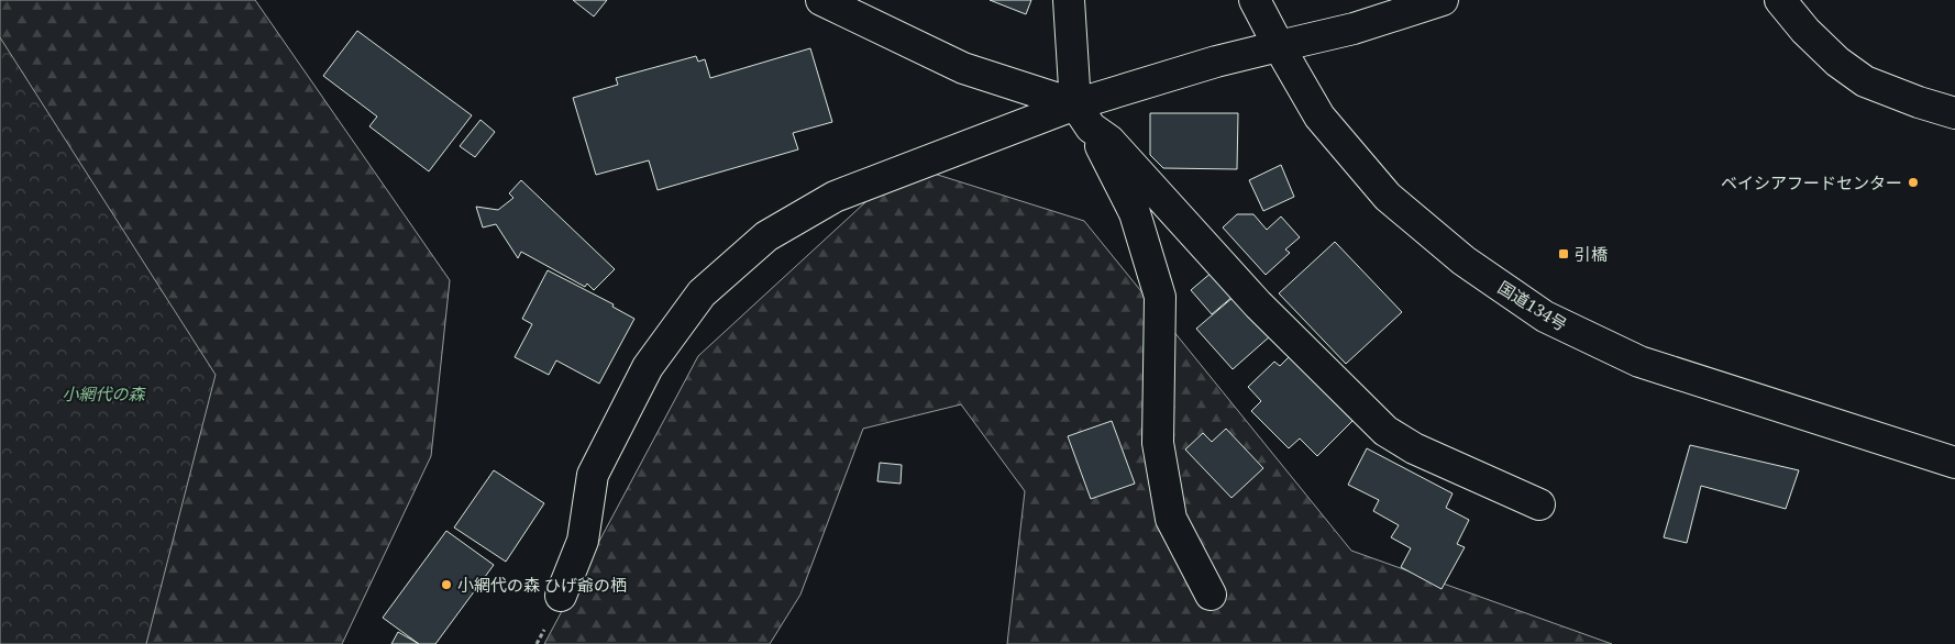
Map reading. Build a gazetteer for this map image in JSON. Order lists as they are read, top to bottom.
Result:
{
  "streets": {
    "main road": ["国道134号"]
  },
  "parks": ["小網代の森"],
  "places": {
    "other": ["ベイシアフードセンター", "小網代の森 ひげ爺の栖"],
    "transit": ["引橋"]
  }
}
